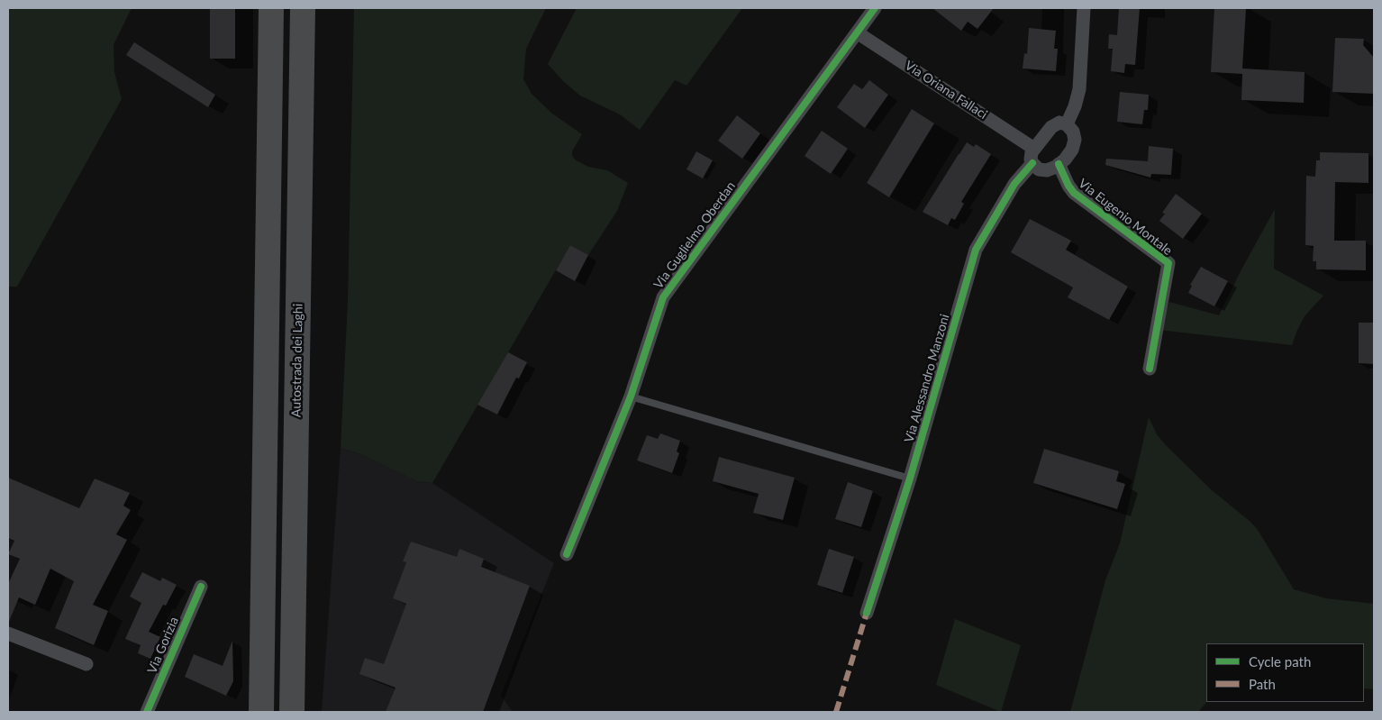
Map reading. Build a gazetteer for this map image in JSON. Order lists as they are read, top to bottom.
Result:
{
  "streets": {
    "highway": ["Autostrada dei Laghi"],
    "street": [
      "Via Oriana Fallaci",
      "Via Eugenio Montale",
      "Via Guglielmo Oberdan",
      "Via Alessandro Manzoni",
      "Via Gorizia"
    ]
  },
  "crossings": [
    ["Via Oriana Fallaci", "Via Eugenio Montale"],
    ["Via Oriana Fallaci", "Via Guglielmo Oberdan"],
    ["Via Oriana Fallaci", "Via Alessandro Manzoni"],
    ["Via Eugenio Montale", "Via Alessandro Manzoni"]
  ],
  "legend": ["Cycle path", "Path"]
}
